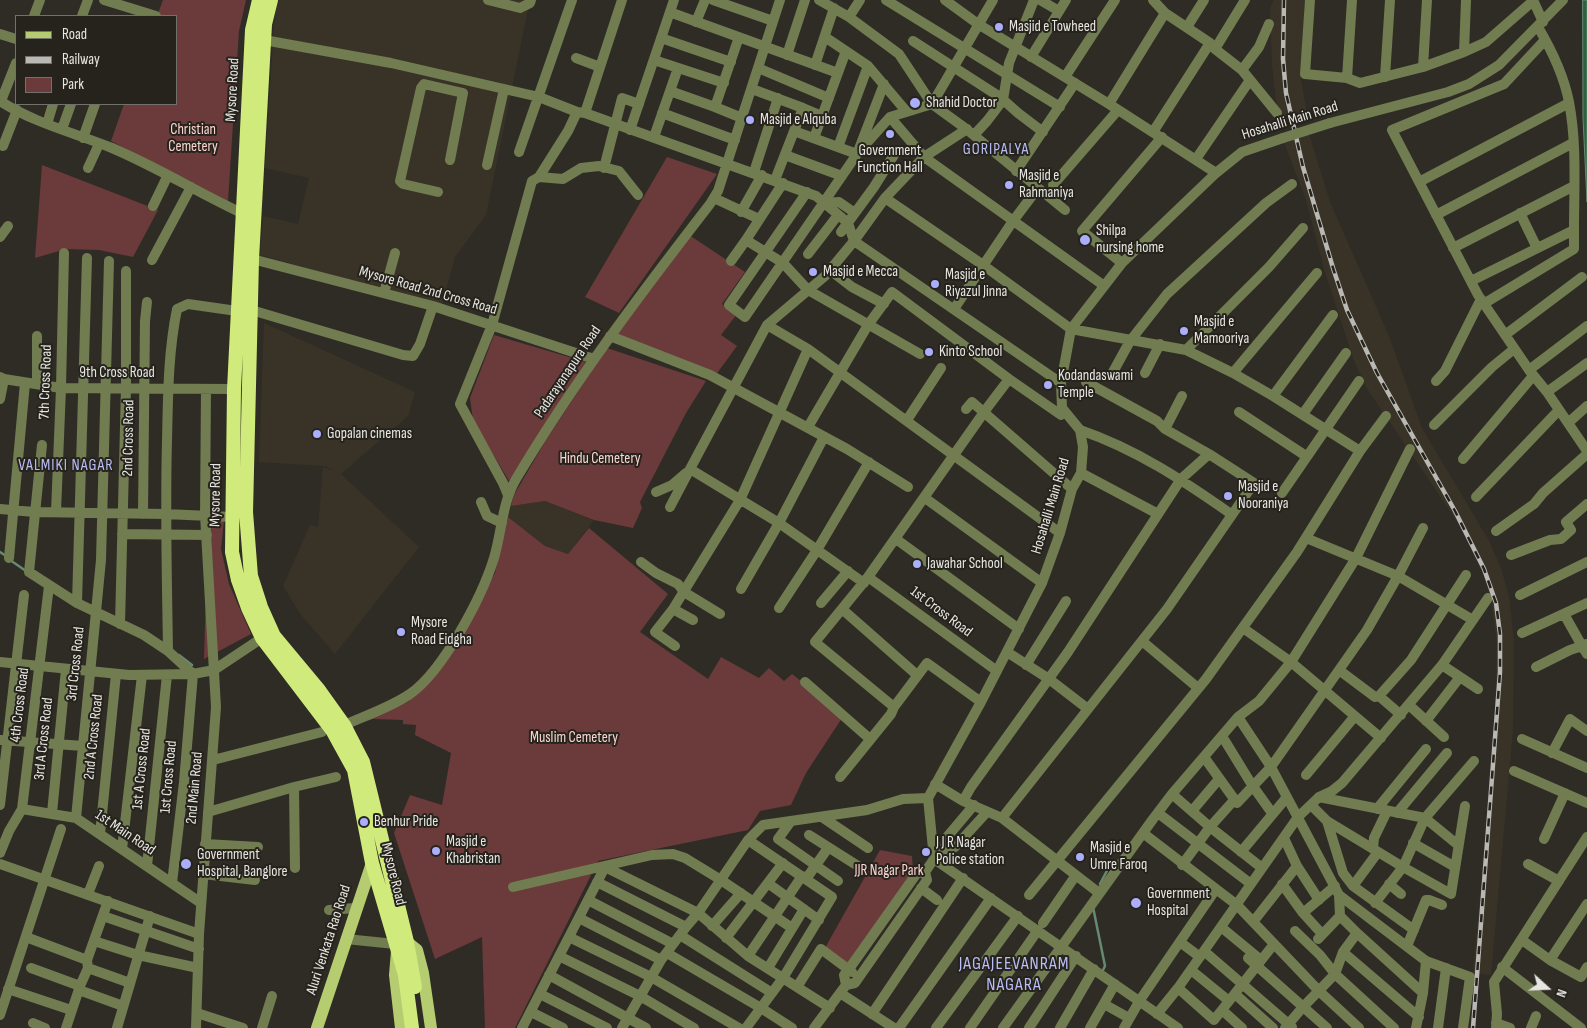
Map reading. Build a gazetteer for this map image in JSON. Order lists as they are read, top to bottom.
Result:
{
  "streets": {
    "highway": ["Mysore Road"],
    "main road": ["Aluri Venkata Rao Road"],
    "street": [
      "Hosahalli Main Road",
      "Mysore Road 2nd Cross Road",
      "Padarayanapura Road",
      "9th Cross Road",
      "7th Cross Road",
      "2nd Cross Road",
      "1st Cross Road",
      "3rd Cross Road",
      "4th Cross Road",
      "2nd A Cross Road",
      "3rd A Cross Road",
      "1st A Cross Road",
      "2nd Main Road",
      "1st Main Road"
    ]
  },
  "crossings": [
    ["Mysore Road", "Mysore Road 2nd Cross Road"],
    ["Mysore Road", "Padarayanapura Road"],
    ["Mysore Road", "9th Cross Road"],
    ["Mysore Road", "Aluri Venkata Rao Road"],
    ["Hosahalli Main Road", "1st Cross Road"],
    ["Mysore Road 2nd Cross Road", "Padarayanapura Road"],
    ["Padarayanapura Road", "2nd Main Road"],
    ["9th Cross Road", "7th Cross Road"],
    ["9th Cross Road", "2nd Cross Road"],
    ["9th Cross Road", "3rd Cross Road"],
    ["9th Cross Road", "2nd Main Road"],
    ["1st Cross Road", "1st Main Road"],
    ["3rd Cross Road", "1st Main Road"],
    ["4th Cross Road", "1st Main Road"],
    ["2nd A Cross Road", "1st Main Road"],
    ["3rd A Cross Road", "1st Main Road"],
    ["1st A Cross Road", "1st Main Road"],
    ["2nd Main Road", "1st Main Road"]
  ],
  "districts": ["GORIPALYA", "VALMIKI NAGAR", "JAGAJEEVANRAM NAGARA"],
  "parks": [
    "Christian Cemetery",
    "Hindu Cemetery",
    "Muslim Cemetery",
    "JJR Nagar Park"
  ],
  "places": [
    "Masjid e Towheed",
    "Shahid Doctor",
    "Masjid e Alquba",
    "Government Function Hall",
    "Masjid e Rahmaniya",
    "Shilpa nursing home",
    "Masjid e Mecca",
    "Masjid e Riyazul Jinna",
    "Masjid e Mamooriya",
    "Kinto School",
    "Kodandaswami Temple",
    "Gopalan cinemas",
    "Masjid e Nooraniya",
    "Jawahar School",
    "Mysore Road Eidgha",
    "Benhur Pride",
    "Masjid e Khabristan",
    "J J R Nagar Police station",
    "Masjid e Umre Faroq",
    "Government Hospital, Banglore",
    "Government Hospital"
  ],
  "legend": ["Road", "Railway", "Park"],
  "north": "right"
}
